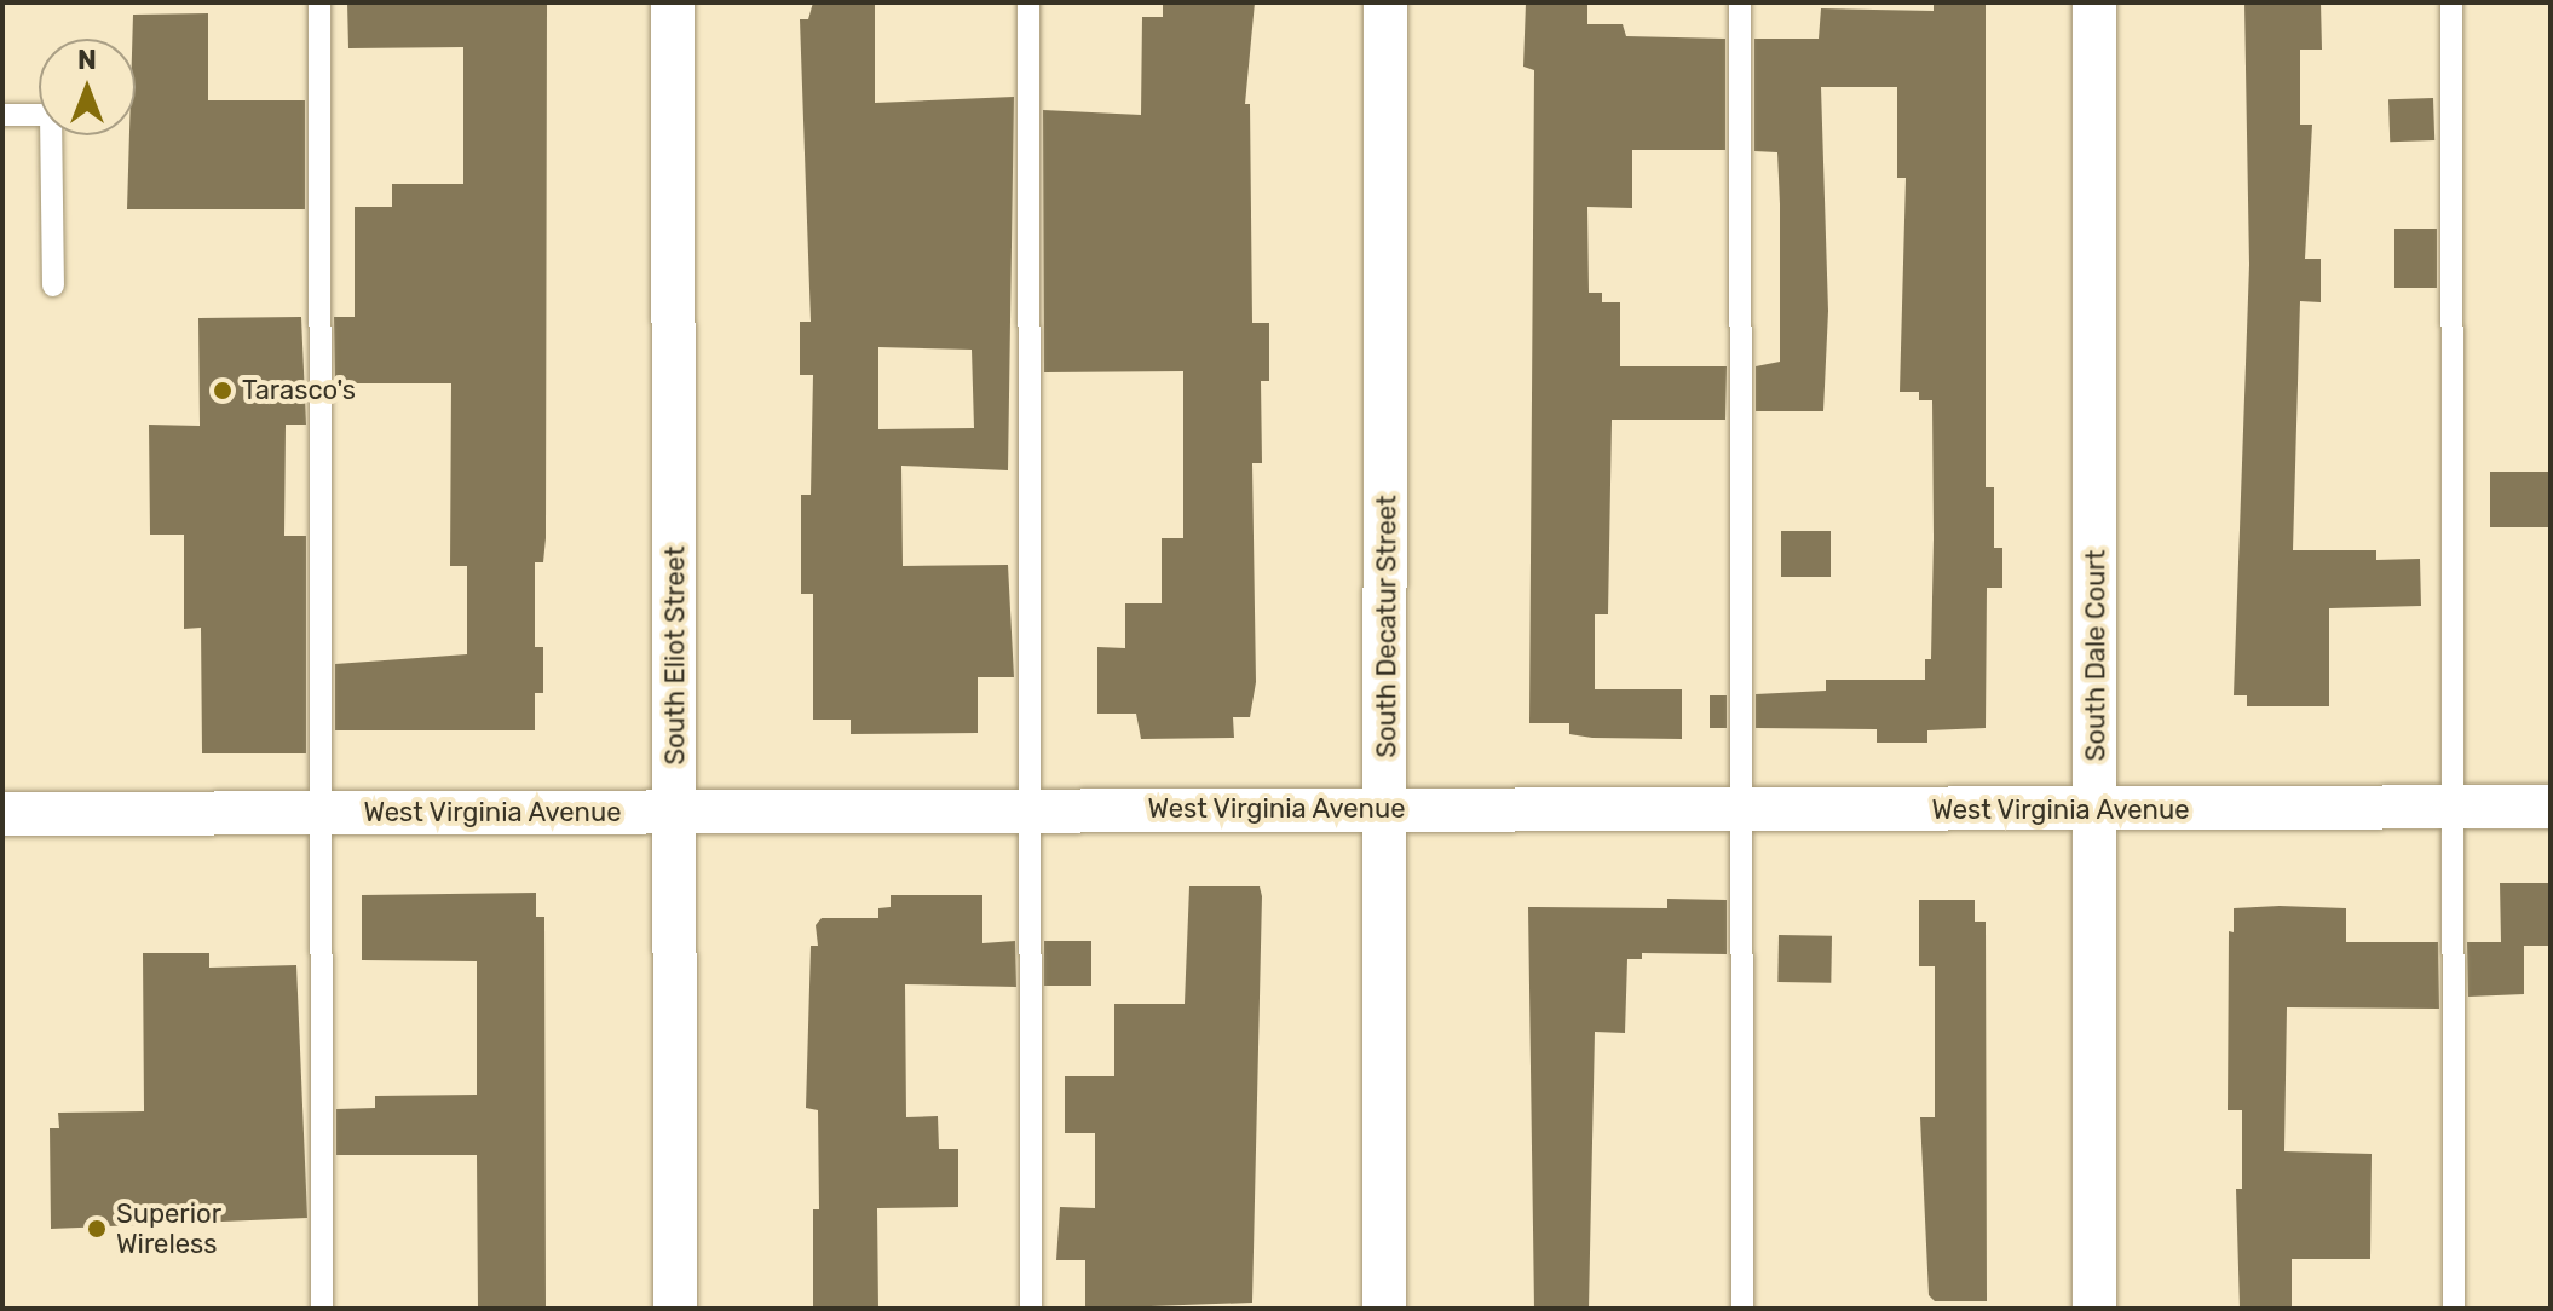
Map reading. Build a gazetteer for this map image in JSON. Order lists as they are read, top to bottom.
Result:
{
  "streets": {
    "street": [
      "South Decatur Street",
      "South Eliot Street",
      "South Dale Court",
      "West Virginia Avenue"
    ]
  },
  "crossings": [
    ["South Decatur Street", "West Virginia Avenue"],
    ["South Eliot Street", "West Virginia Avenue"],
    ["South Dale Court", "West Virginia Avenue"]
  ],
  "places": ["Tarasco's", "Superior Wireless"],
  "north": "top"
}
